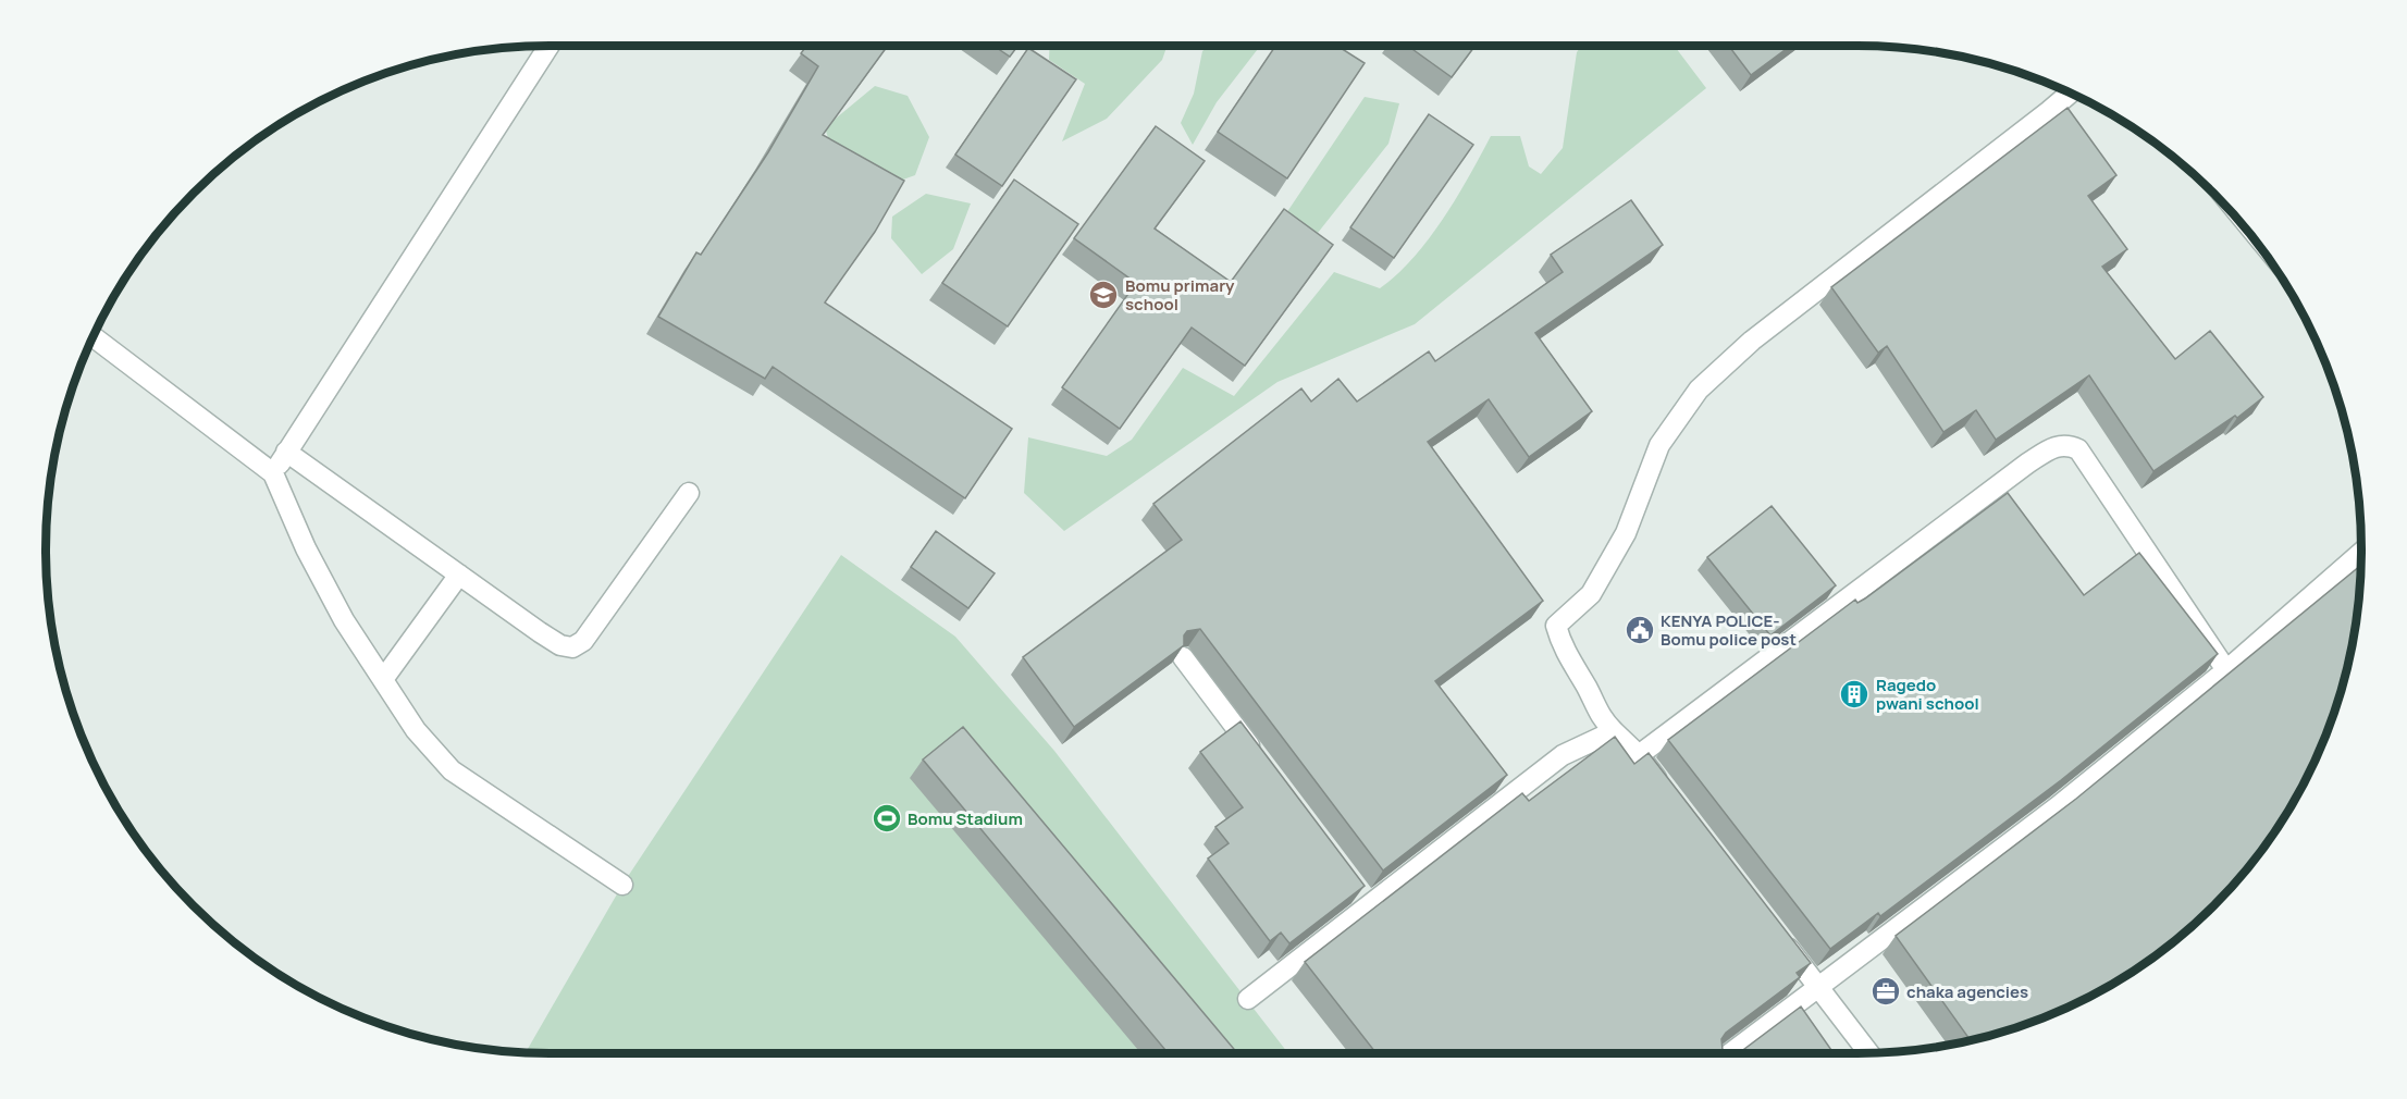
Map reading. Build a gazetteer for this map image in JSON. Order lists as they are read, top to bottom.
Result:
{
  "places": {
    "school or university": ["Bomu primary school"],
    "public building": ["KENYA POLICE- Bomu police post"],
    "building": ["Ragedo pwani school"],
    "sports": ["Bomu Stadium"],
    "office": ["chaka agencies"]
  }
}
